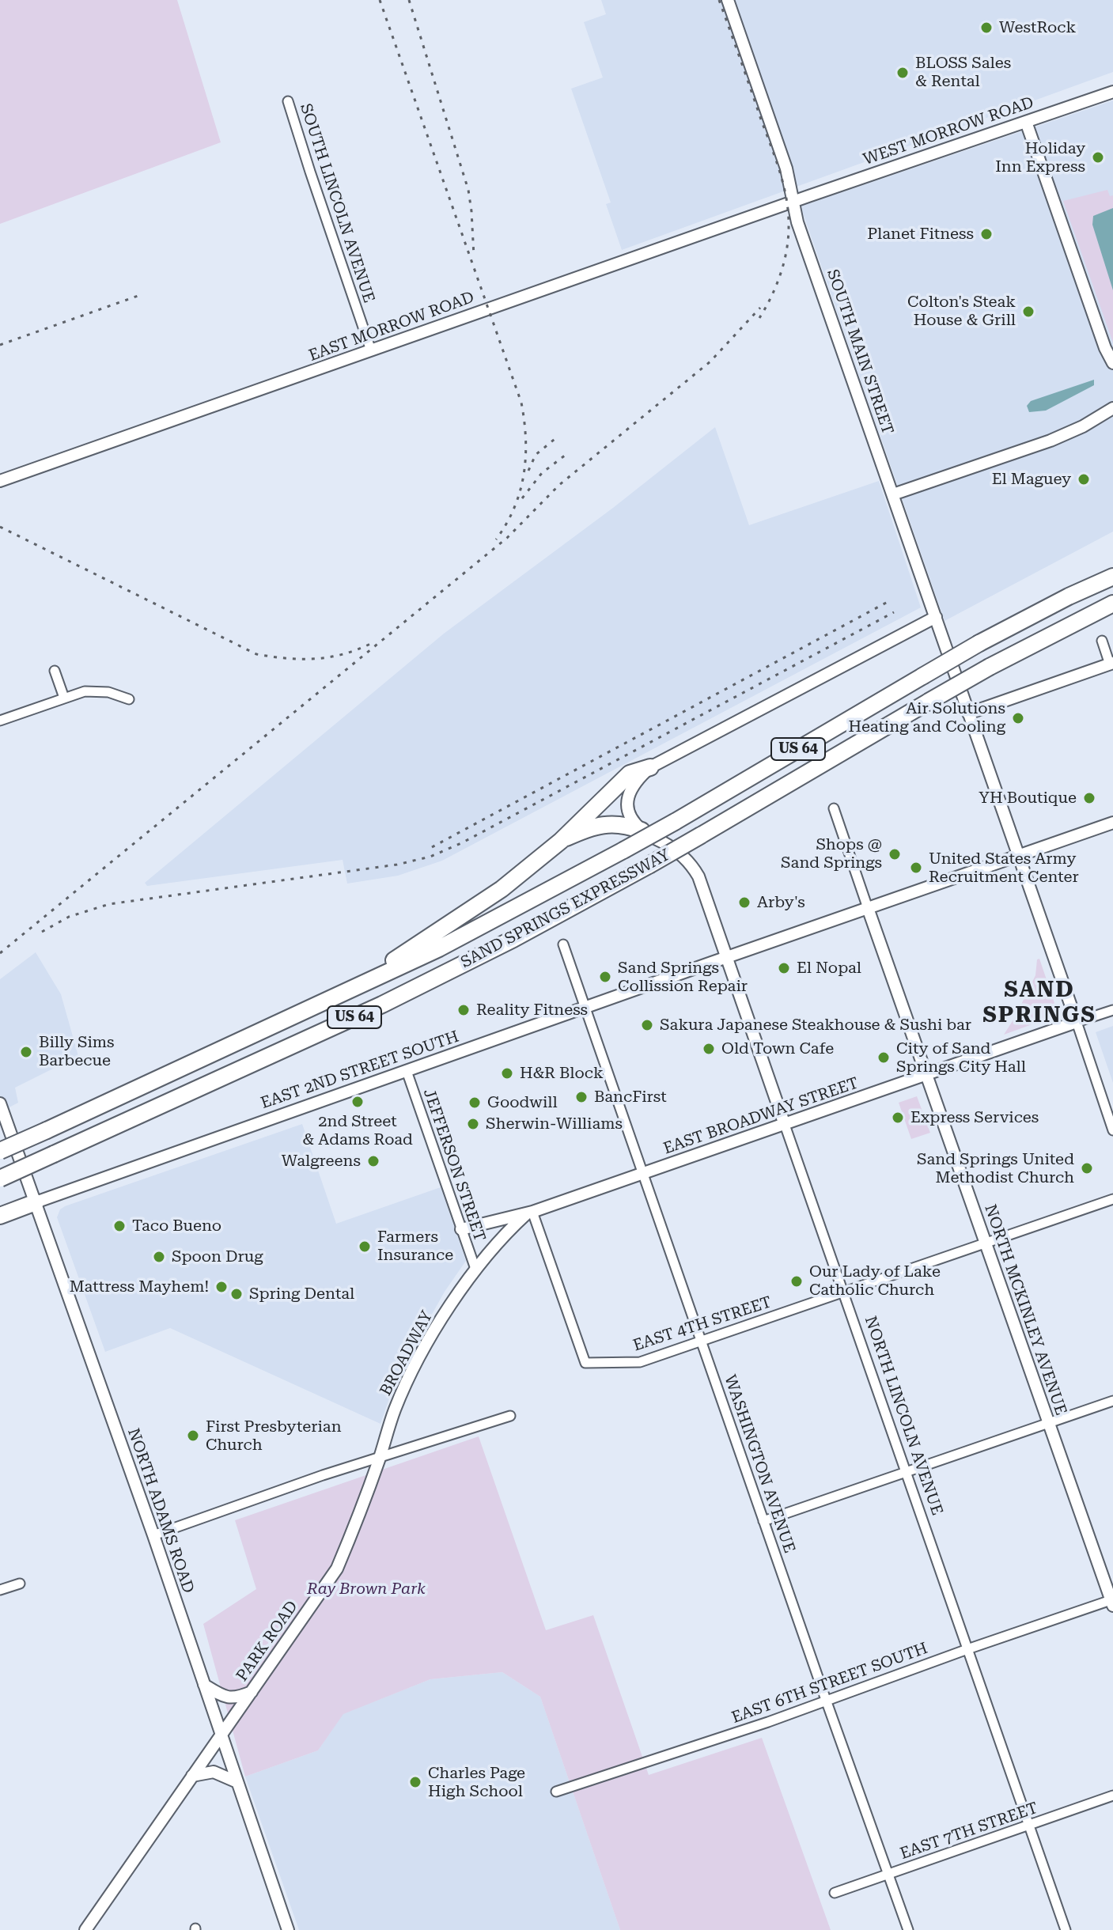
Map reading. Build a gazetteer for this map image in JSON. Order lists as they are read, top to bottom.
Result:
{
  "streets": {
    "highway": ["US 64", "SAND SPRINGS EXPRESSWAY"],
    "main road": [
      "WEST MORROW ROAD",
      "EAST MORROW ROAD",
      "SOUTH MAIN STREET",
      "EAST 2ND STREET SOUTH",
      "EAST BROADWAY STREET",
      "NORTH MCKINLEY AVENUE",
      "BROADWAY",
      "NORTH LINCOLN AVENUE",
      "NORTH ADAMS ROAD",
      "PARK ROAD"
    ],
    "street": [
      "SOUTH LINCOLN AVENUE",
      "JEFFERSON STREET",
      "EAST 4TH STREET",
      "WASHINGTON AVENUE",
      "EAST 6TH STREET SOUTH",
      "EAST 7TH STREET"
    ]
  },
  "crossings": [
    ["WEST MORROW ROAD", "EAST MORROW ROAD"],
    ["WEST MORROW ROAD", "SOUTH MAIN STREET"],
    ["SOUTH LINCOLN AVENUE", "EAST MORROW ROAD"],
    ["EAST MORROW ROAD", "SOUTH MAIN STREET"],
    ["SOUTH MAIN STREET", "EAST 2ND STREET SOUTH"],
    ["SOUTH MAIN STREET", "EAST BROADWAY STREET"],
    ["EAST 2ND STREET SOUTH", "JEFFERSON STREET"],
    ["EAST 2ND STREET SOUTH", "NORTH MCKINLEY AVENUE"],
    ["EAST 2ND STREET SOUTH", "NORTH LINCOLN AVENUE"],
    ["EAST 2ND STREET SOUTH", "WASHINGTON AVENUE"],
    ["EAST 2ND STREET SOUTH", "NORTH ADAMS ROAD"],
    ["EAST BROADWAY STREET", "JEFFERSON STREET"],
    ["EAST BROADWAY STREET", "NORTH MCKINLEY AVENUE"],
    ["EAST BROADWAY STREET", "EAST 4TH STREET"],
    ["EAST BROADWAY STREET", "BROADWAY"],
    ["EAST BROADWAY STREET", "NORTH LINCOLN AVENUE"],
    ["EAST BROADWAY STREET", "WASHINGTON AVENUE"],
    ["JEFFERSON STREET", "BROADWAY"],
    ["NORTH MCKINLEY AVENUE", "EAST 4TH STREET"],
    ["NORTH MCKINLEY AVENUE", "EAST 6TH STREET SOUTH"],
    ["EAST 4TH STREET", "NORTH LINCOLN AVENUE"],
    ["EAST 4TH STREET", "WASHINGTON AVENUE"],
    ["BROADWAY", "PARK ROAD"],
    ["NORTH LINCOLN AVENUE", "EAST 6TH STREET SOUTH"],
    ["NORTH LINCOLN AVENUE", "EAST 7TH STREET"],
    ["WASHINGTON AVENUE", "EAST 6TH STREET SOUTH"],
    ["WASHINGTON AVENUE", "EAST 7TH STREET"],
    ["NORTH ADAMS ROAD", "PARK ROAD"]
  ],
  "districts": ["SAND SPRINGS"],
  "parks": ["Ray Brown Park"],
  "places": [
    "WestRock",
    "BLOSS Sales & Rental",
    "Holiday Inn Express",
    "Planet Fitness",
    "Colton's Steak House & Grill",
    "El Maguey",
    "Air Solutions Heating and Cooling",
    "YH Boutique",
    "Shops @ Sand Springs",
    "United States Army Recruitment Center",
    "Arby's",
    "El Nopal",
    "Sand Springs Collission Repair",
    "Reality Fitness",
    "Sakura Japanese Steakhouse & Sushi bar",
    "Old Town Cafe",
    "Billy Sims Barbecue",
    "City of Sand Springs City Hall",
    "H&R Block",
    "BancFirst",
    "2nd Street & Adams Road",
    "Goodwill",
    "Express Services",
    "Sherwin-Williams",
    "Walgreens",
    "Sand Springs United Methodist Church",
    "Taco Bueno",
    "Farmers Insurance",
    "Spoon Drug",
    "Our Lady of Lake Catholic Church",
    "Mattress Mayhem!",
    "Spring Dental",
    "First Presbyterian Church",
    "Charles Page High School"
  ]
}
